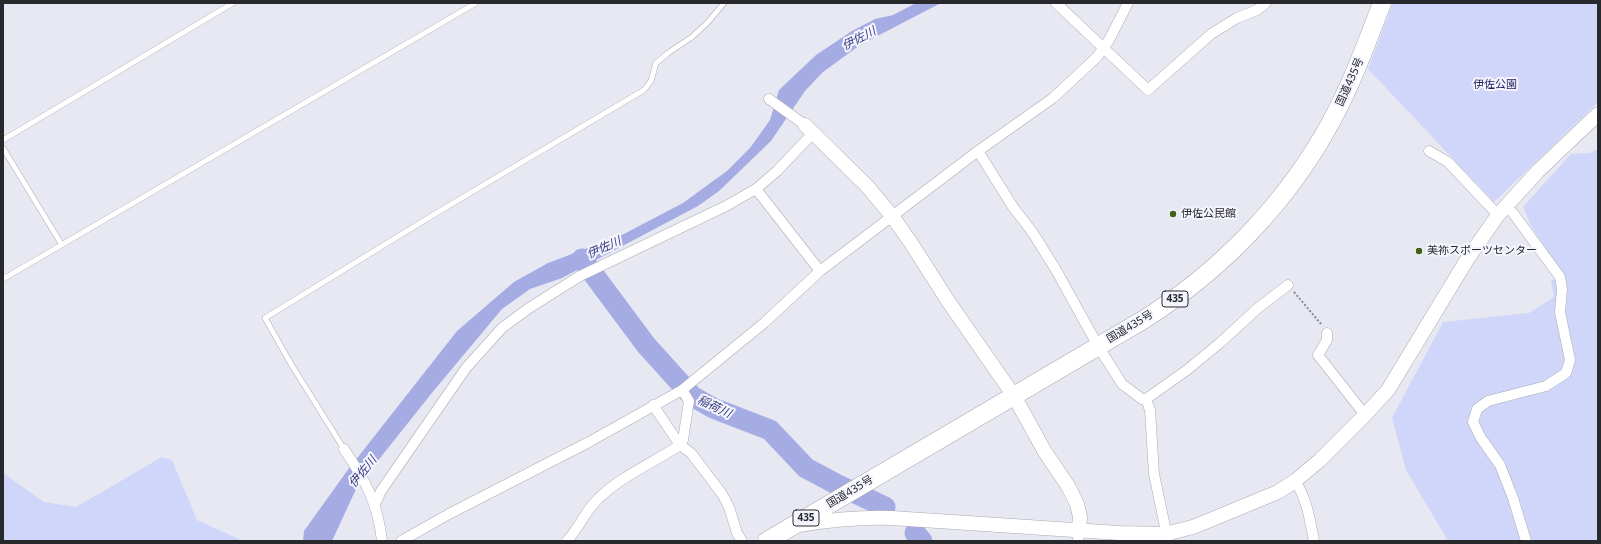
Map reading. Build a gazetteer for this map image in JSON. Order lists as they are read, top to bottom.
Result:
{
  "streets": {
    "highway": ["国道435号", "435"]
  },
  "water": ["伊佐川", "稲荷川"],
  "parks": ["伊佐公園"],
  "places": ["伊佐公民館", "美祢スポーツセンター"]
}
